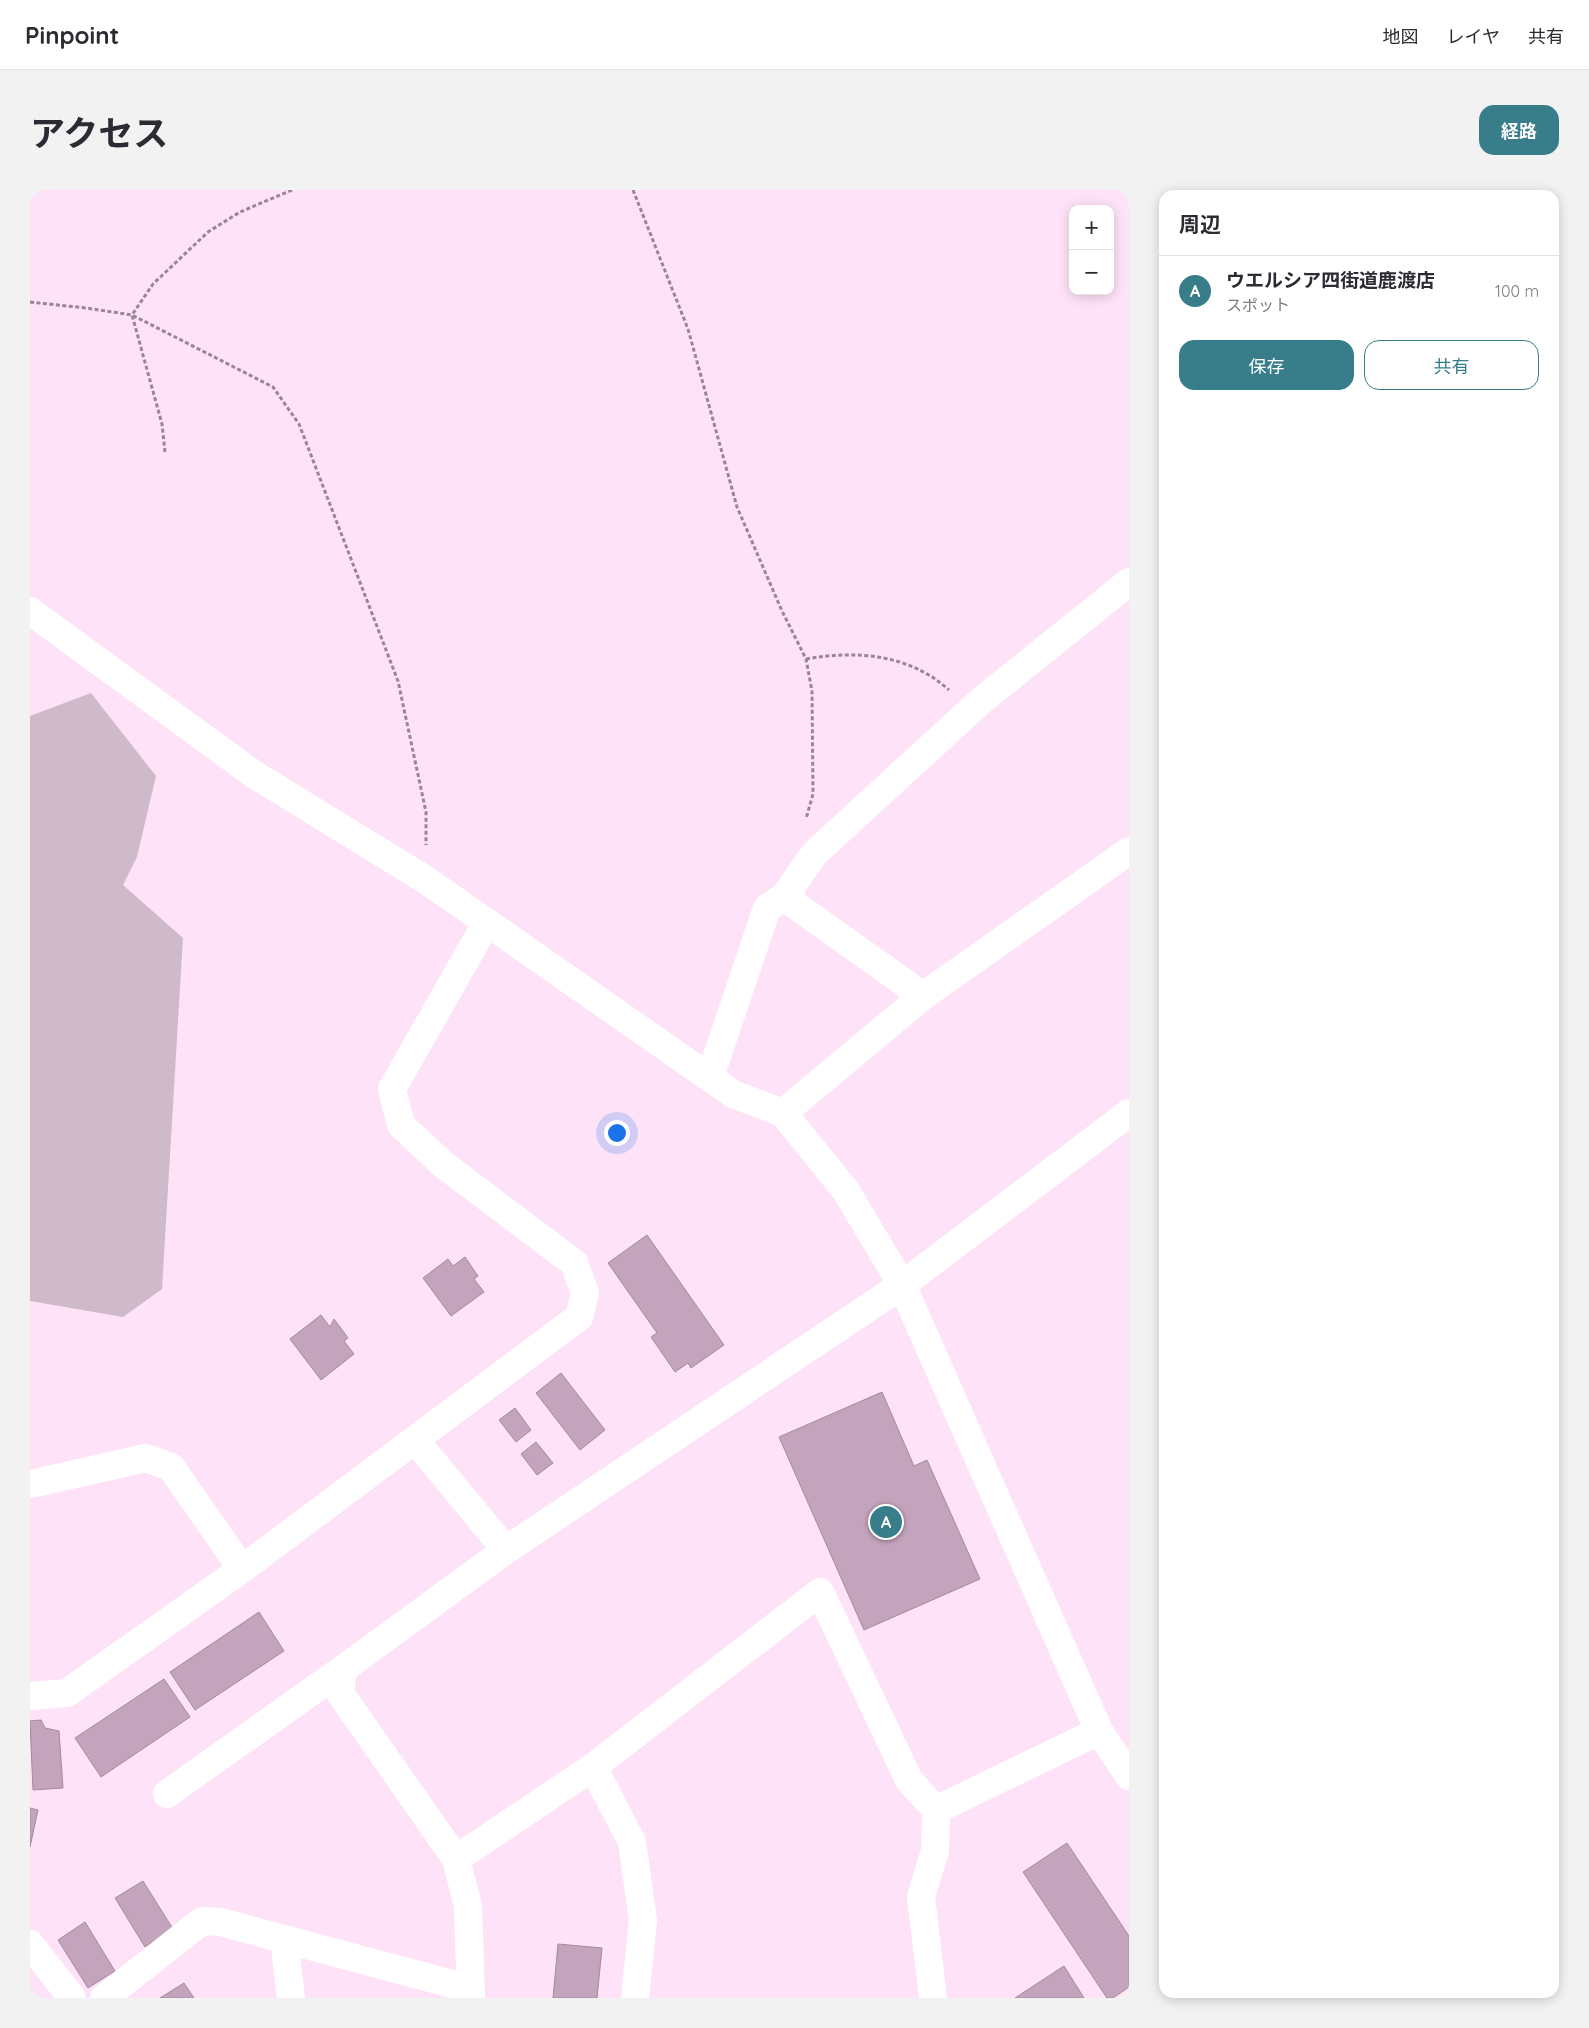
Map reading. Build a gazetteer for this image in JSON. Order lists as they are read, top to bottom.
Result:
{
  "page": {
    "header": "Pinpoint",
    "nav": ["地図", "レイヤ", "共有"],
    "title": "アクセス",
    "buttons": [
      "経路",
      ["保存", "共有"]
    ],
    "heading": "周辺",
    "map_buttons": ["+", "−"],
    "list": [
      {
        "mark": "A",
        "name": "ウエルシア四街道鹿渡店",
        "note": "スポット",
        "value": "100 m"
      }
    ],
    "pins": "A"
  }
}
